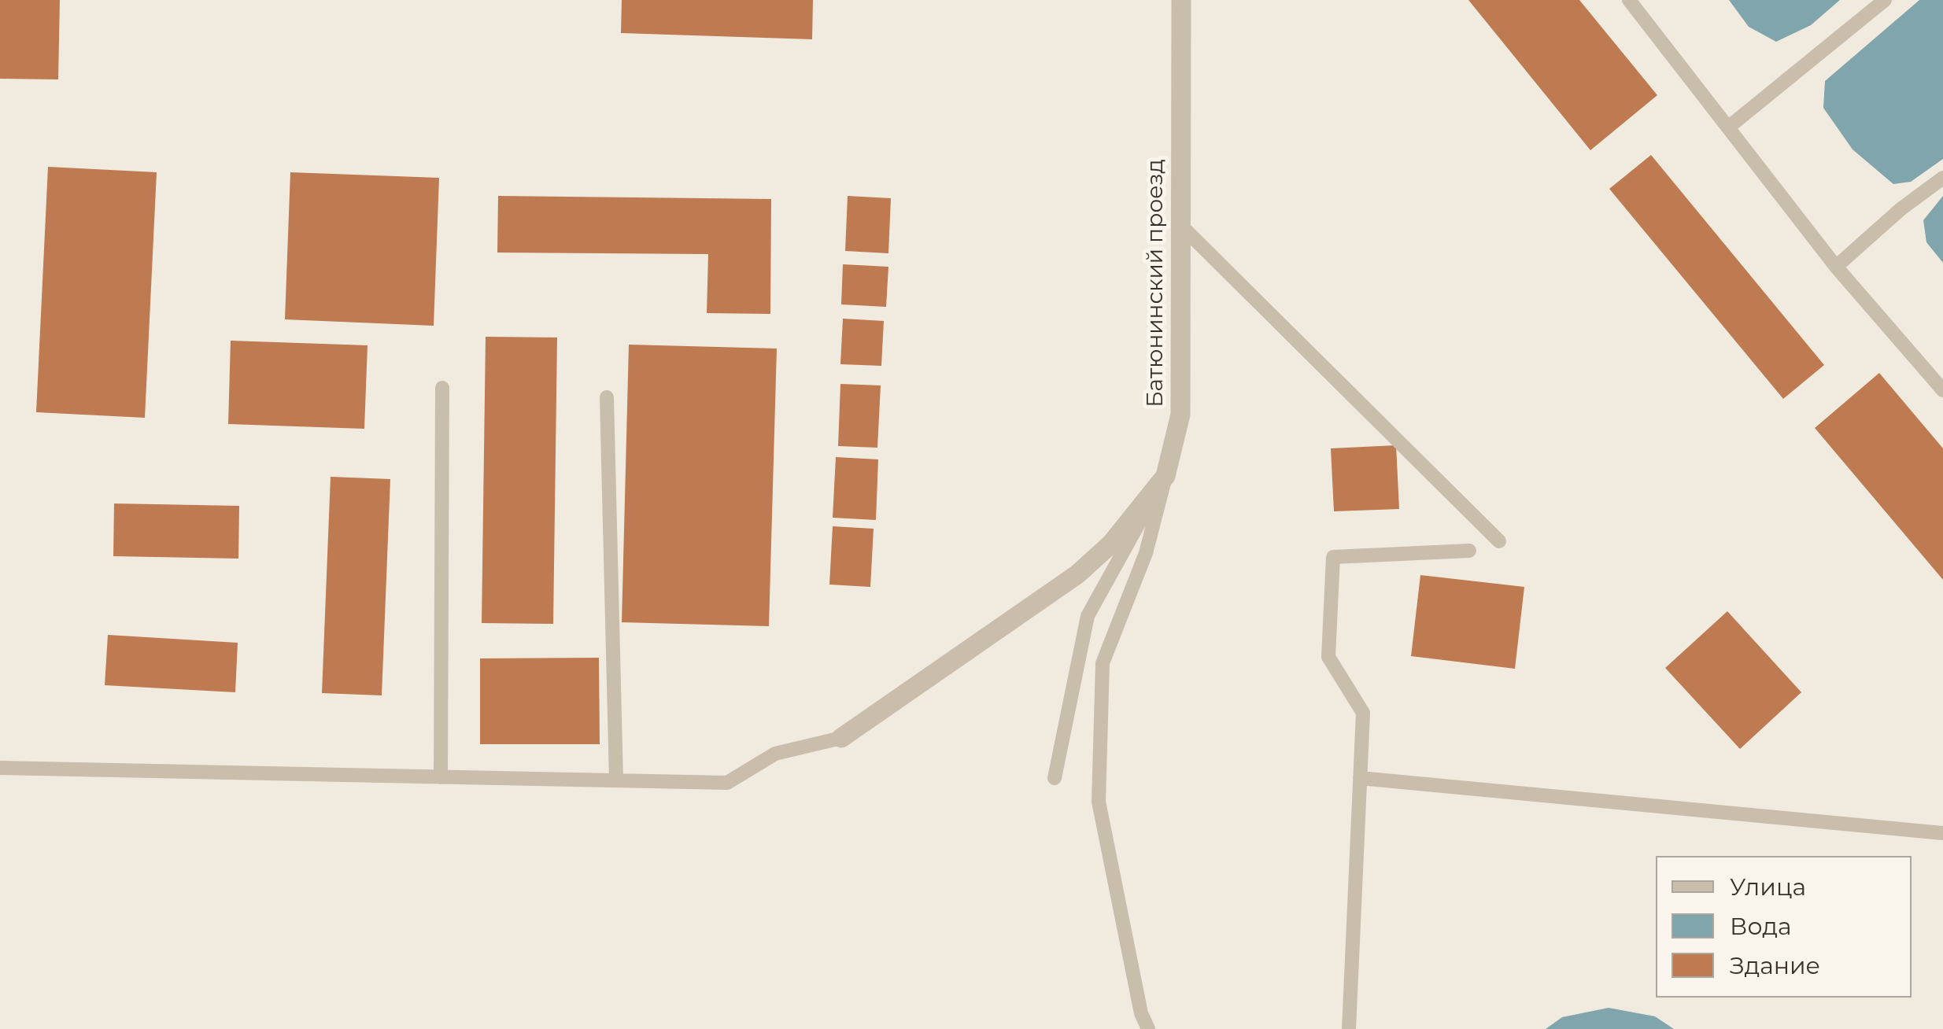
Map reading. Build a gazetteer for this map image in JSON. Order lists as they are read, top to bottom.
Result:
{
  "streets": {
    "street": ["Батюнинский проезд"]
  },
  "legend": ["Улица", "Вода", "Здание"]
}
